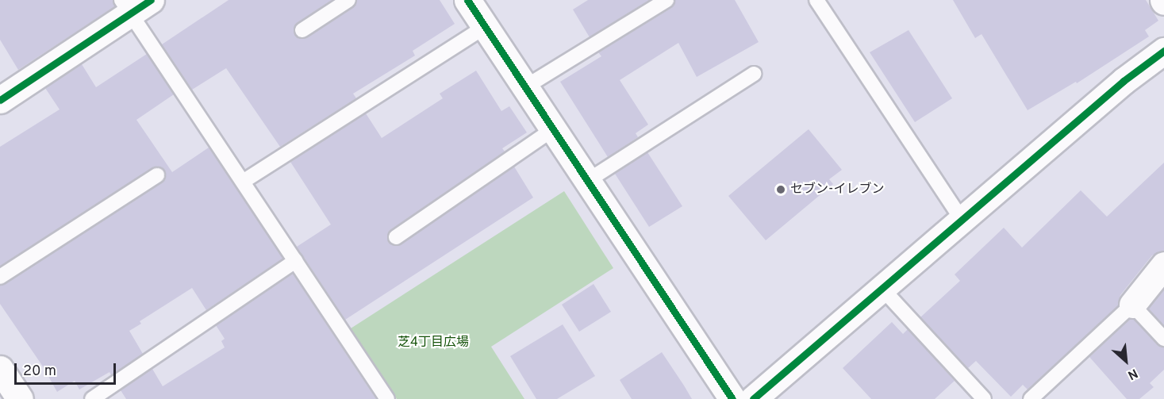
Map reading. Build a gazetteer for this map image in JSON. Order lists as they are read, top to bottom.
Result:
{
  "parks": ["芝4丁目広場"],
  "places": ["セブン-イレブン"],
  "scale_bar": "20 m",
  "north": "bottom right"
}
